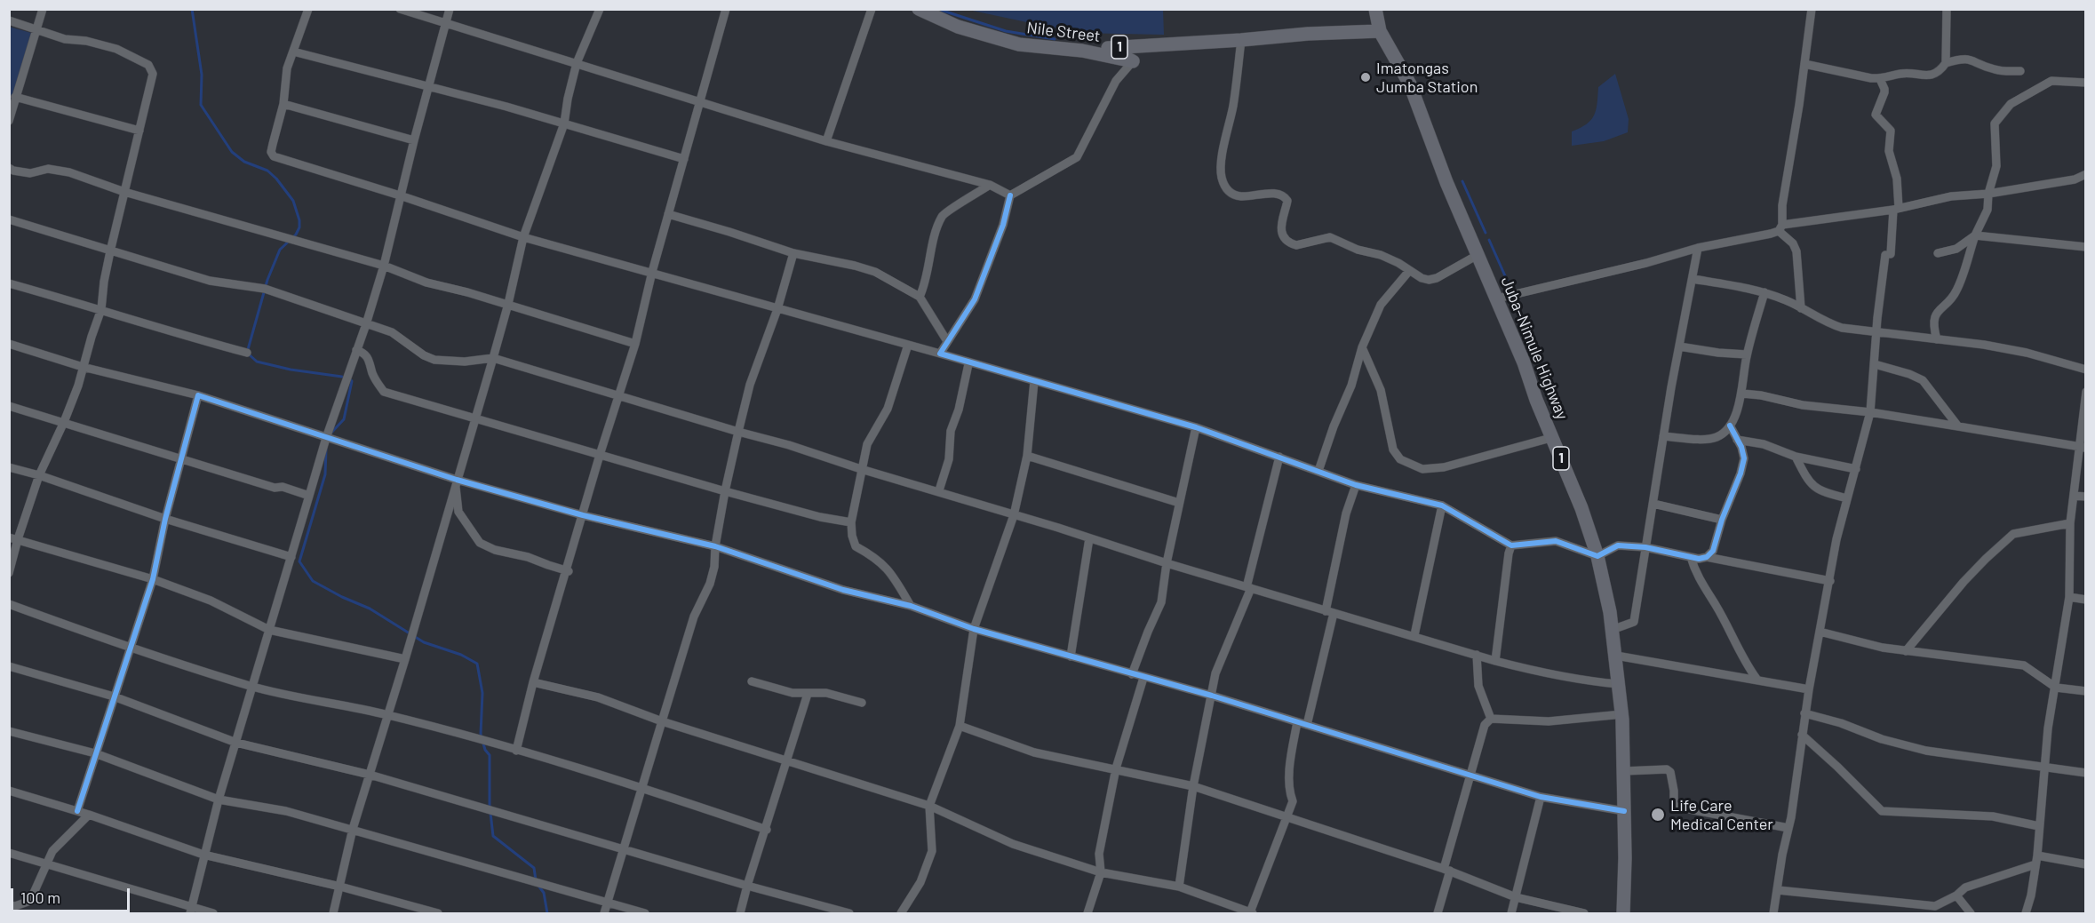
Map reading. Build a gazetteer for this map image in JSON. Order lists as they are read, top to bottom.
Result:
{
  "streets": {
    "main road": ["Nile Street", "1", "Juba–Nimule Highway"]
  },
  "crossings": [
    ["Nile Street", "Juba–Nimule Highway"]
  ],
  "places": ["Imatongas Jumba Station", "Life Care Medical Center"],
  "scale_bar": "100 m"
}
